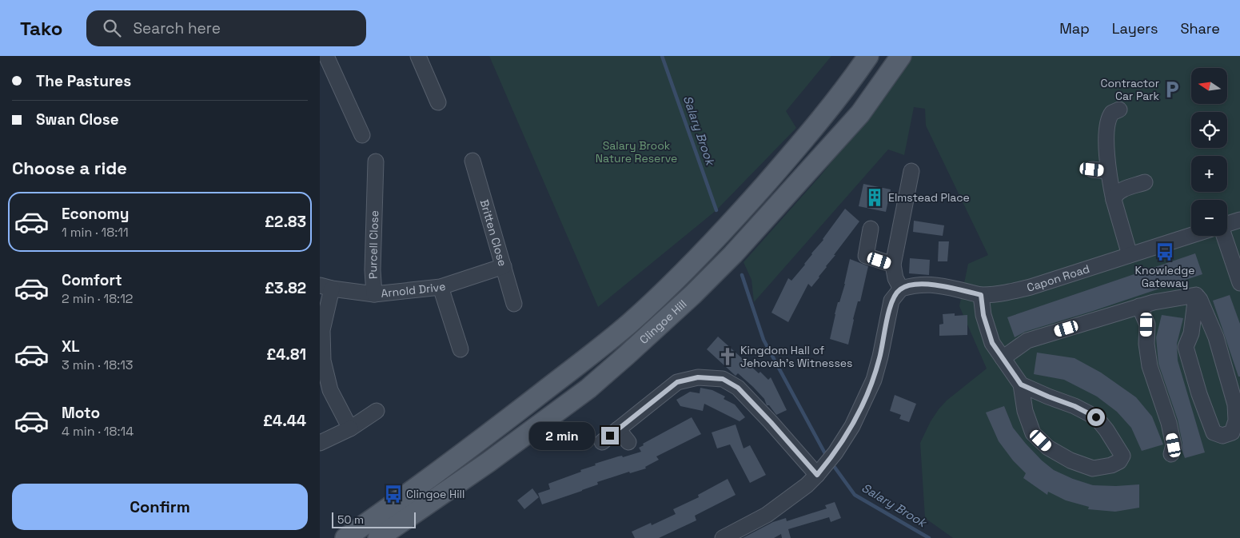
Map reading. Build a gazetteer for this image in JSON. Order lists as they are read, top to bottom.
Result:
{
  "streets": {
    "main road": ["Clingoe Hill"],
    "street": [
      "Britten Close",
      "Purcell Close",
      "Capon Road",
      "Arnold Drive"
    ]
  },
  "crossings": [
    ["Britten Close", "Arnold Drive"],
    ["Purcell Close", "Arnold Drive"]
  ],
  "water": ["Salary Brook"],
  "parks": ["Salary Brook Nature Reserve"],
  "places": {
    "parking": ["Contractor Car Park"],
    "building": ["Elmstead Place"],
    "bus stop": ["Knowledge Gateway", "Clingoe Hill"],
    "church": ["Kingdom Hall of Jehovah's Witnesses"]
  },
  "scale_bar": "50 m",
  "north": "left",
  "page": {
    "header": "Tako",
    "search": "Search here",
    "nav": ["Map", "Layers", "Share"],
    "banner": ["The Pastures", "Swan Close"],
    "map_buttons": ["+", "−"],
    "heading": "Choose a ride",
    "list": [
      {
        "name": "Economy",
        "note": "1 min · 18:11",
        "value": "£2.83"
      },
      {
        "name": "Comfort",
        "note": "2 min · 18:12",
        "value": "£3.82"
      },
      {
        "name": "XL",
        "note": "3 min · 18:13",
        "value": "£4.81"
      },
      {
        "name": "Moto",
        "note": "4 min · 18:14",
        "value": "£4.44"
      }
    ],
    "bubble": "2 min",
    "buttons": "Confirm",
    "scale": "50 m"
  }
}
